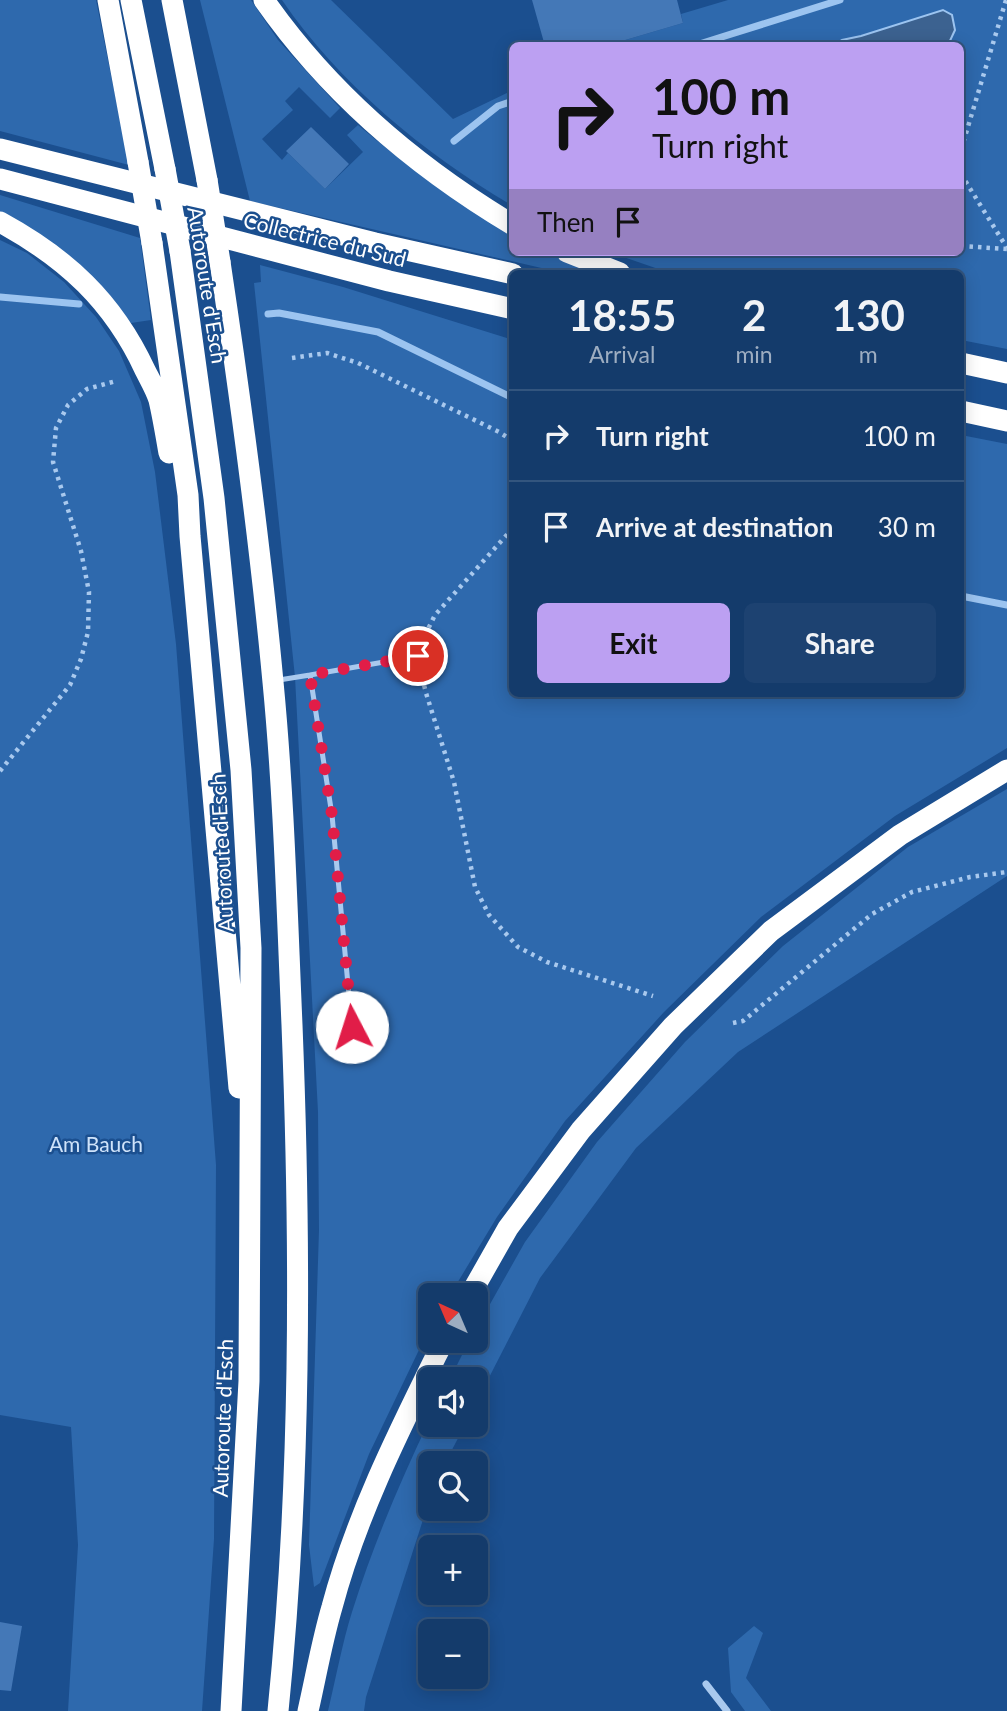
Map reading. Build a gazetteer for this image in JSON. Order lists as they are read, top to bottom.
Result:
{
  "streets": {
    "highway": ["Collectrice du Sud", "Autoroute d'Esch"]
  },
  "parks": ["Am Bauch"],
  "north": "top left",
  "page": {
    "turn": ["100 m", "Turn right"],
    "then": "Then",
    "eta": [
      "18:55",
      "Arrival",
      "2",
      "min",
      "130",
      "m"
    ],
    "list": [
      {
        "name": "Turn right",
        "value": "100 m"
      },
      {
        "name": "Arrive at destination",
        "value": "30 m"
      }
    ],
    "buttons": ["Exit", "Share"],
    "map_buttons": ["+", "−"]
  }
}
